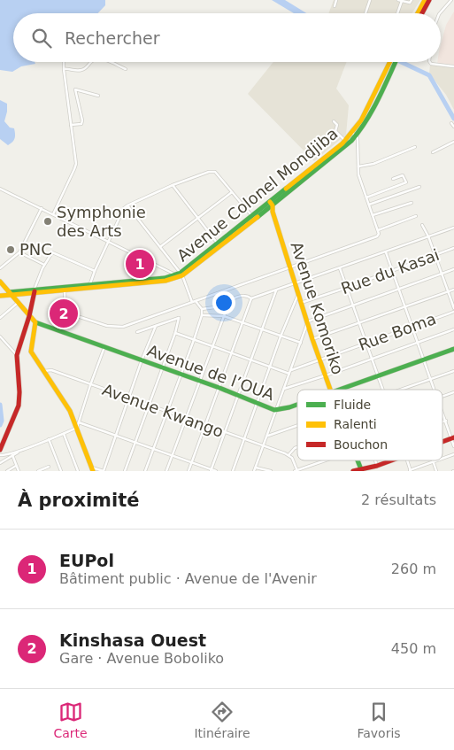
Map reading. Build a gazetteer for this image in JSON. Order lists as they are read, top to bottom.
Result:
{
  "streets": {
    "main road": ["Avenue Colonel Mondjiba", "Avenue Komoriko", "Avenue de l’OUA"],
    "street": ["Rue du Kasai", "Rue Boma", "Avenue Kwango"]
  },
  "crossings": [
    ["Avenue Colonel Mondjiba", "Avenue Komoriko"],
    ["Rue du Kasai", "Avenue Komoriko"],
    ["Avenue Komoriko", "Rue Boma"]
  ],
  "places": ["Symphonie des Arts", "PNC"],
  "legend": ["Fluide", "Ralenti", "Bouchon"],
  "page": {
    "search": "Rechercher",
    "pins": ["1", "2"],
    "heading": ["À proximité", "2 résultats"],
    "list": [
      {
        "mark": "1",
        "name": "EUPol",
        "note": "Bâtiment public · Avenue de l'Avenir",
        "value": "260 m"
      },
      {
        "mark": "2",
        "name": "Kinshasa Ouest",
        "note": "Gare · Avenue Boboliko",
        "value": "450 m"
      }
    ],
    "nav": ["Carte", "Itinéraire", "Favoris"]
  }
}
